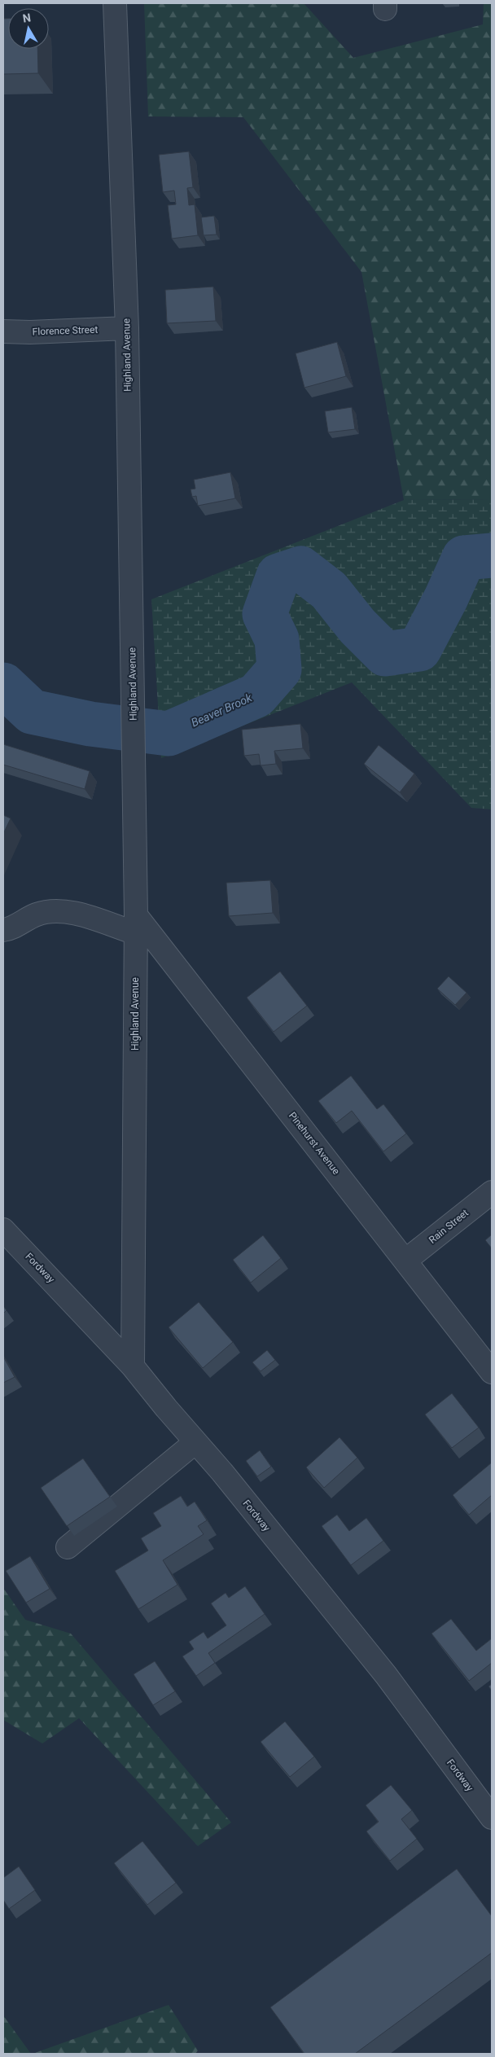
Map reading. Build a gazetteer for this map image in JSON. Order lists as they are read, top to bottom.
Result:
{
  "streets": {
    "street": [
      "Florence Street",
      "Highland Avenue",
      "Pinehurst Avenue",
      "Rain Street",
      "Fordway"
    ]
  },
  "crossings": [
    ["Florence Street", "Highland Avenue"],
    ["Highland Avenue", "Pinehurst Avenue"],
    ["Highland Avenue", "Fordway"],
    ["Pinehurst Avenue", "Rain Street"]
  ],
  "water": ["Beaver Brook"],
  "north": "top"
}
